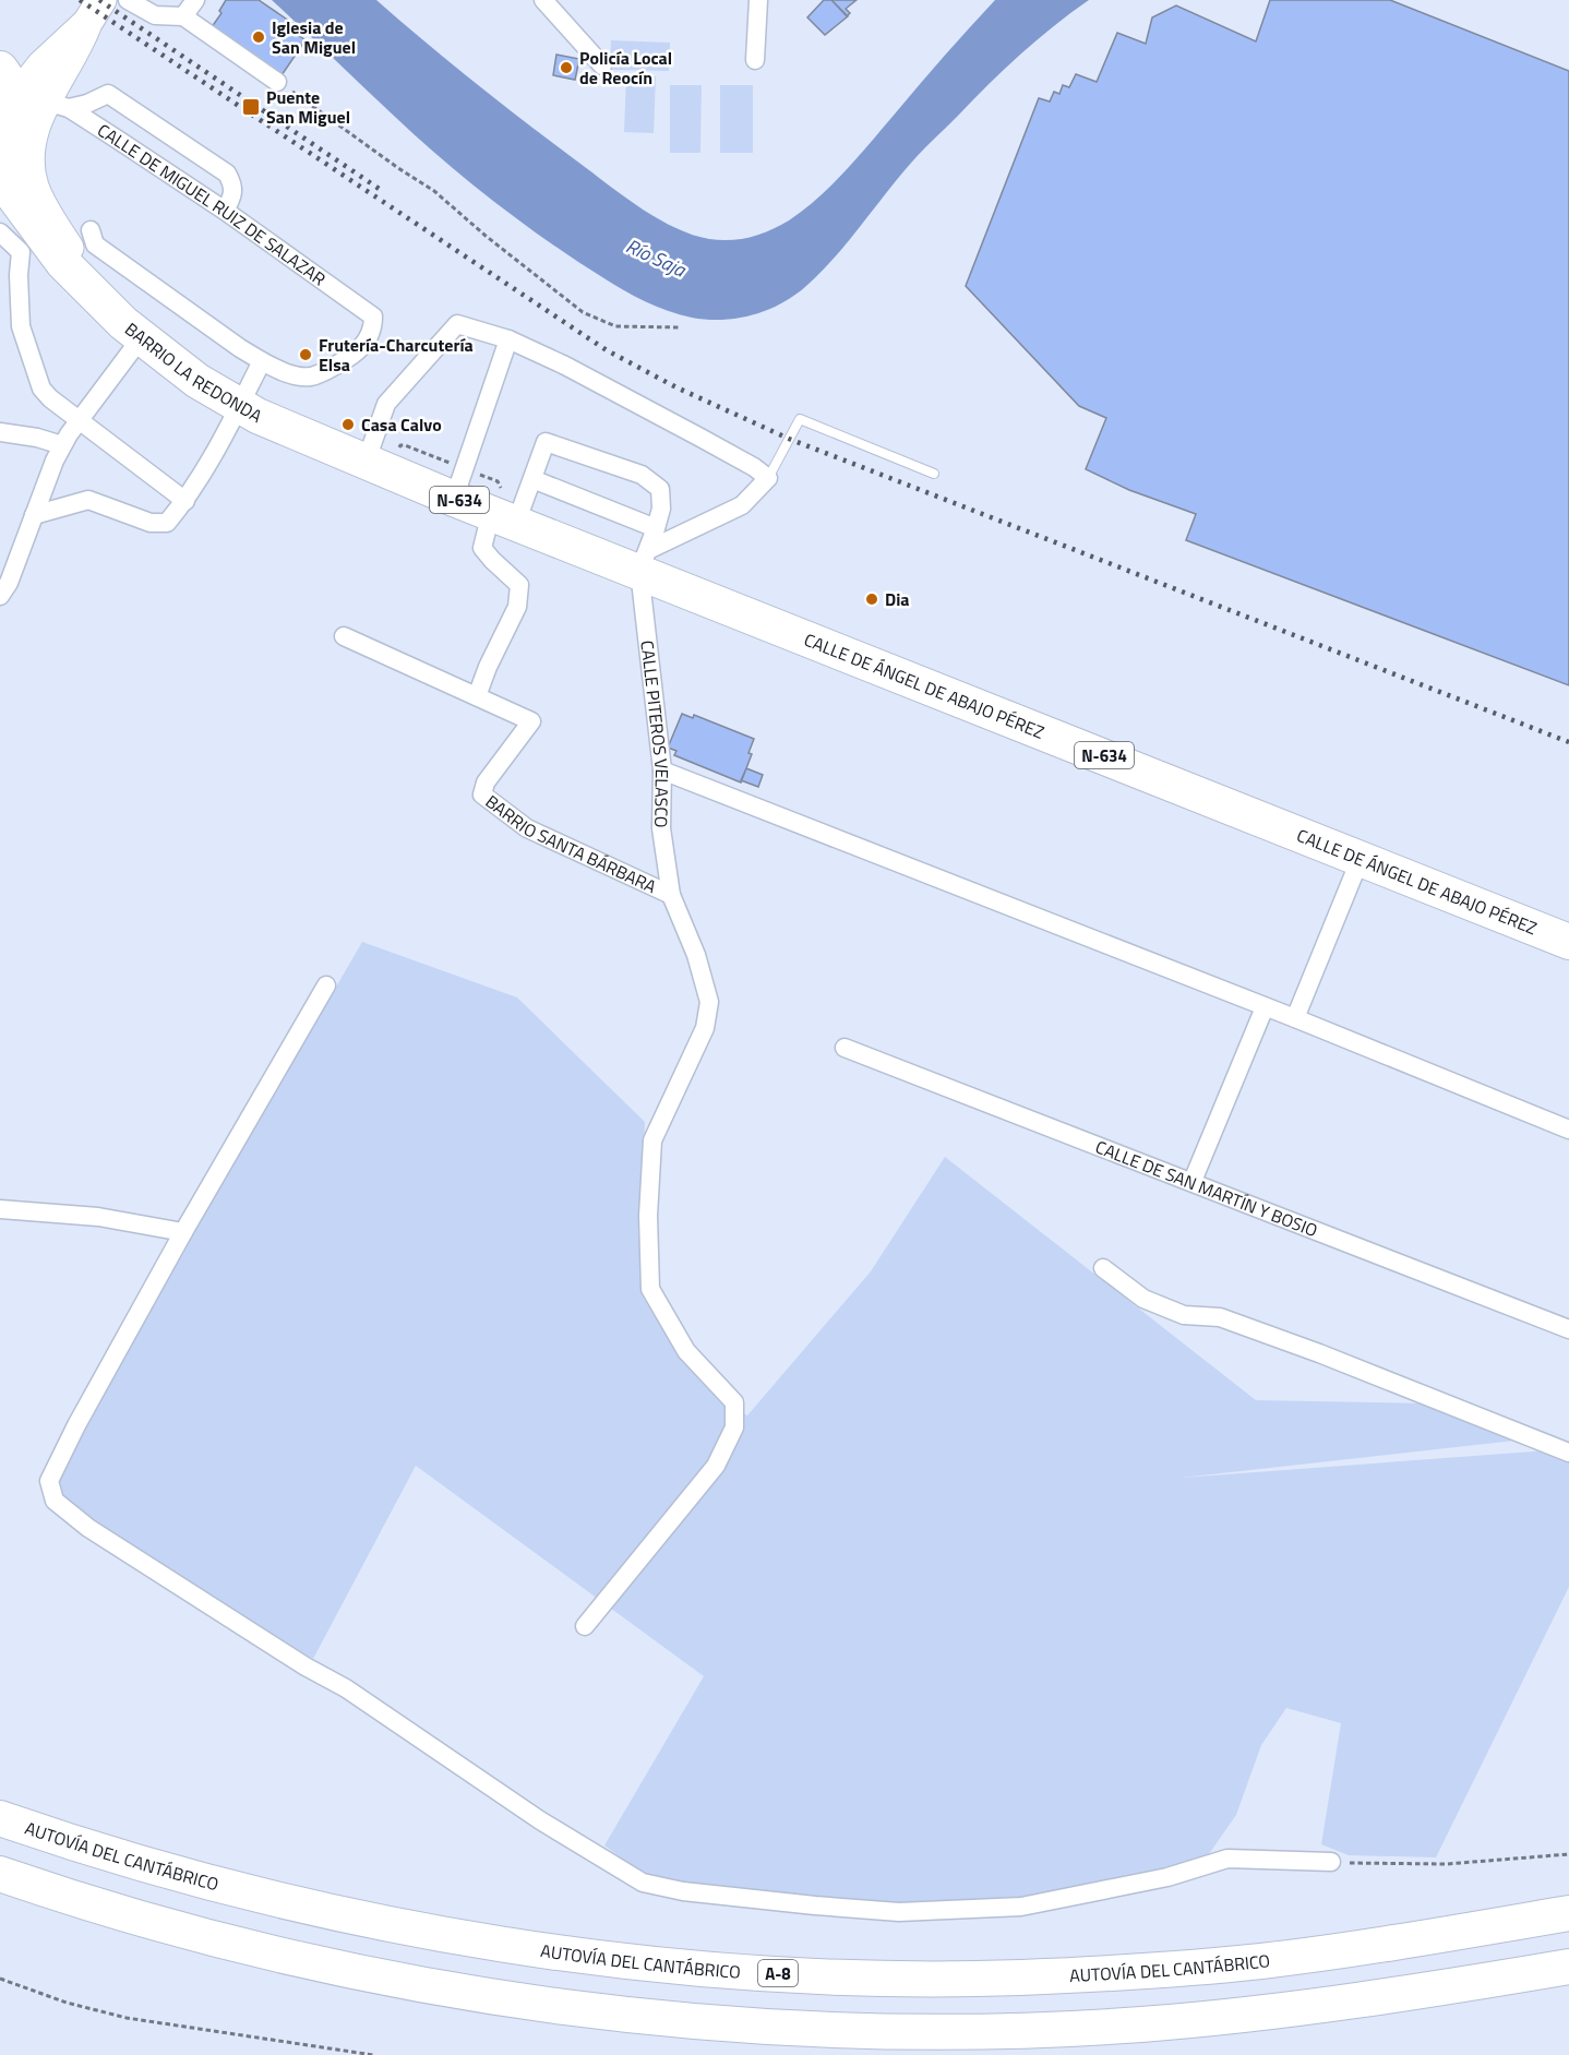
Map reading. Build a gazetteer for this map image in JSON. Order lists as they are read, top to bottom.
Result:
{
  "streets": {
    "highway": [
      "BARRIO LA REDONDA",
      "N-634",
      "CALLE DE ÁNGEL DE ABAJO PÉREZ",
      "AUTOVÍA DEL CANTÁBRICO",
      "A-8"
    ],
    "street": [
      "CALLE DE MIGUEL RUIZ DE SALAZAR",
      "CALLE PITEROS VELASCO",
      "BARRIO SANTA BÁRBARA",
      "CALLE DE SAN MARTÍN Y BOSIO"
    ]
  },
  "crossings": [
    ["CALLE DE MIGUEL RUIZ DE SALAZAR", "N-634"],
    ["BARRIO LA REDONDA", "N-634"],
    ["BARRIO LA REDONDA", "CALLE DE ÁNGEL DE ABAJO PÉREZ"],
    ["CALLE DE ÁNGEL DE ABAJO PÉREZ", "CALLE PITEROS VELASCO"],
    ["CALLE PITEROS VELASCO", "BARRIO SANTA BÁRBARA"]
  ],
  "water": ["Río Saja"],
  "places": {
    "other": [
      "Iglesia de San Miguel",
      "Policía Local de Reocín",
      "Frutería-Charcutería Elsa",
      "Casa Calvo",
      "Dia"
    ],
    "transit": ["Puente San Miguel"]
  }
}
